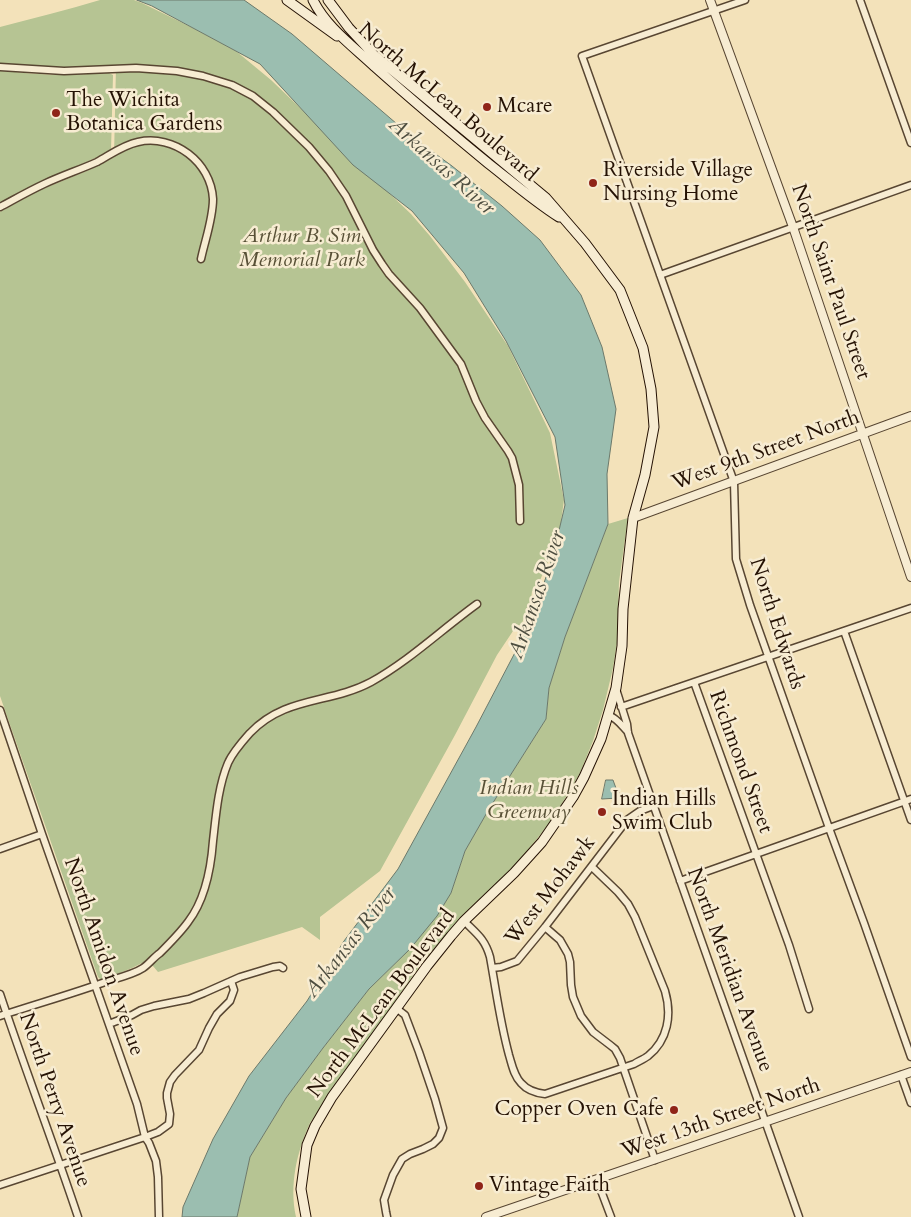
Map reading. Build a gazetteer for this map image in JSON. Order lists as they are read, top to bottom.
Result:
{
  "streets": {
    "main road": ["North McLean Boulevard"],
    "street": [
      "North Saint Paul Street",
      "West 9th Street North",
      "North Edwards",
      "Richmond Street",
      "West Mohawk",
      "North Amidon Avenue",
      "North Meridian Avenue",
      "North Perry Avenue",
      "West 13th Street North"
    ]
  },
  "crossings": [
    ["North McLean Boulevard", "West 9th Street North"],
    ["North McLean Boulevard", "North Meridian Avenue"],
    ["North Saint Paul Street", "West 9th Street North"],
    ["North Saint Paul Street", "North Edwards"],
    ["West 9th Street North", "North Edwards"],
    ["West Mohawk", "North Meridian Avenue"],
    ["North Meridian Avenue", "West 13th Street North"]
  ],
  "water": ["Arkansas River"],
  "parks": ["Arthur B. Sim Memorial Park", "Indian Hills Greenway"],
  "places": [
    "Mcare",
    "The Wichita Botanica Gardens",
    "Riverside Village Nursing Home",
    "Indian Hills Swim Club",
    "Copper Oven Cafe",
    "Vintage Faith"
  ]
}
